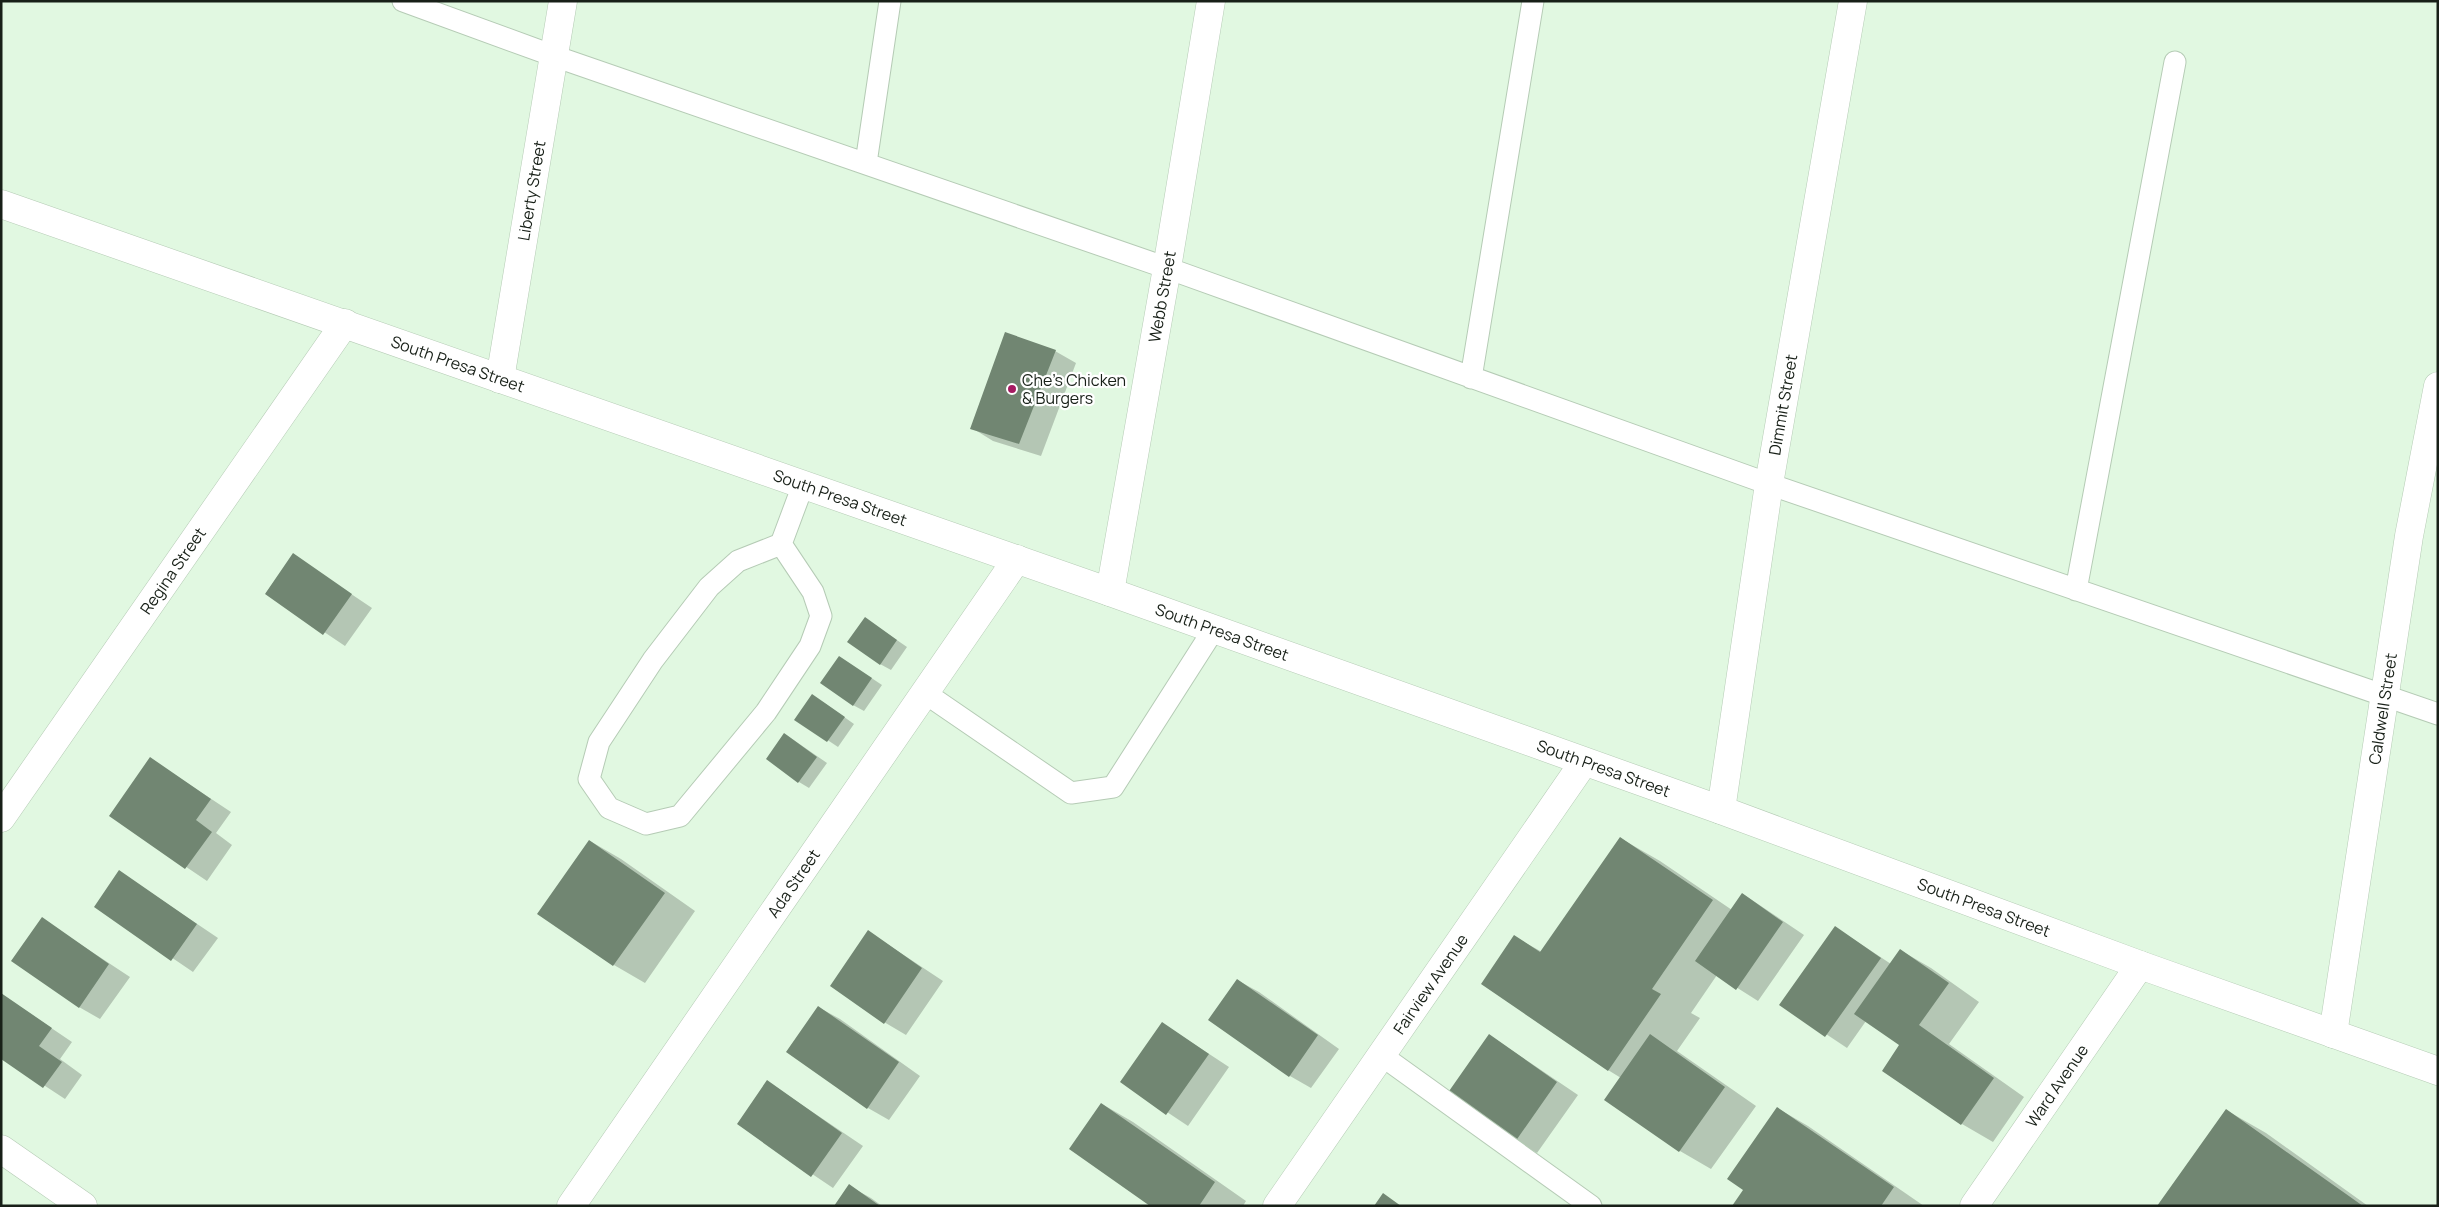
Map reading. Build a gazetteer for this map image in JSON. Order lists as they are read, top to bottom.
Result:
{
  "streets": {
    "street": [
      "Liberty Street",
      "Webb Street",
      "South Presa Street",
      "Dimmit Street",
      "Regina Street",
      "Caldwell Street",
      "Ada Street",
      "Fairview Avenue",
      "Ward Avenue"
    ]
  },
  "crossings": [
    ["Liberty Street", "South Presa Street"],
    ["Webb Street", "South Presa Street"],
    ["South Presa Street", "Dimmit Street"],
    ["South Presa Street", "Regina Street"],
    ["South Presa Street", "Caldwell Street"],
    ["South Presa Street", "Ada Street"],
    ["South Presa Street", "Fairview Avenue"],
    ["South Presa Street", "Ward Avenue"]
  ],
  "places": ["Che's Chicken & Burgers"]
}
